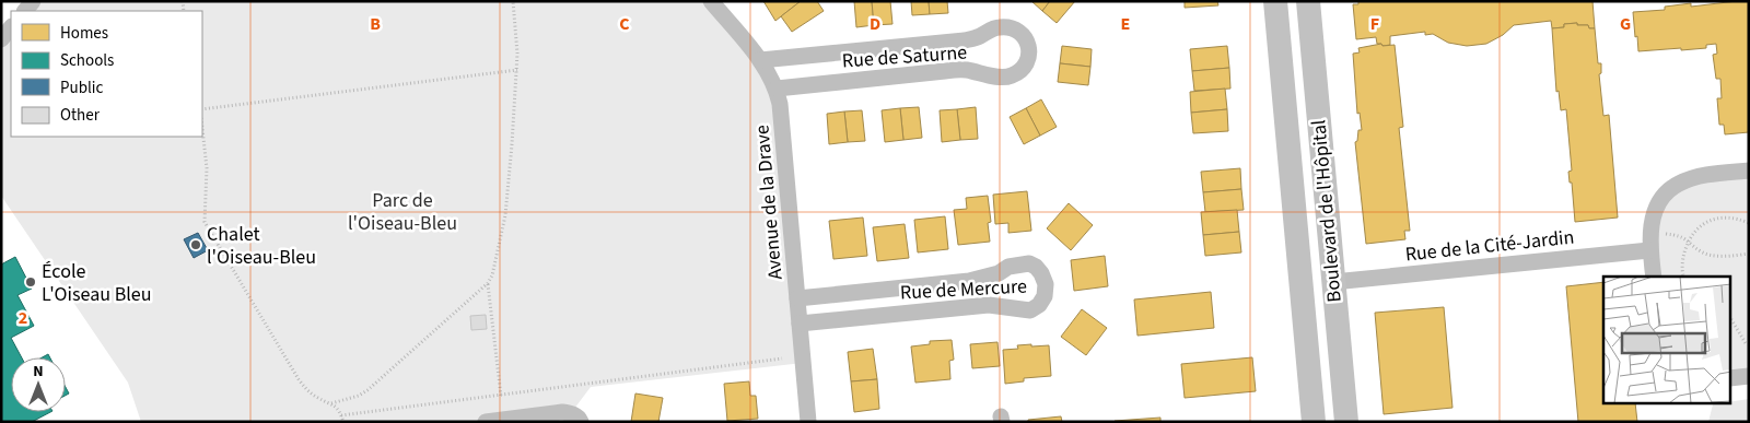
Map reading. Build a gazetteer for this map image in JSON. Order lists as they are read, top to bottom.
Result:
{
  "streets": {
    "main road": ["Boulevard de l'Hôpital"],
    "street": [
      "Rue de Saturne",
      "Avenue de la Drave",
      "Rue de la Cité-Jardin",
      "Rue de Mercure"
    ]
  },
  "crossings": [
    ["Rue de Saturne", "Avenue de la Drave"],
    ["Avenue de la Drave", "Rue de Mercure"],
    ["Boulevard de l'Hôpital", "Rue de la Cité-Jardin"]
  ],
  "parks": ["Parc de l'Oiseau-Bleu"],
  "places": ["Chalet l'Oiseau-Bleu", "École L'Oiseau Bleu"],
  "legend": [
    "Homes",
    "Schools",
    "Public",
    "Other"
  ],
  "north": "top",
  "grid": {
    "columns": [
      "B",
      "C",
      "D",
      "E",
      "F",
      "G"
    ],
    "rows": ["2"]
  }
}
